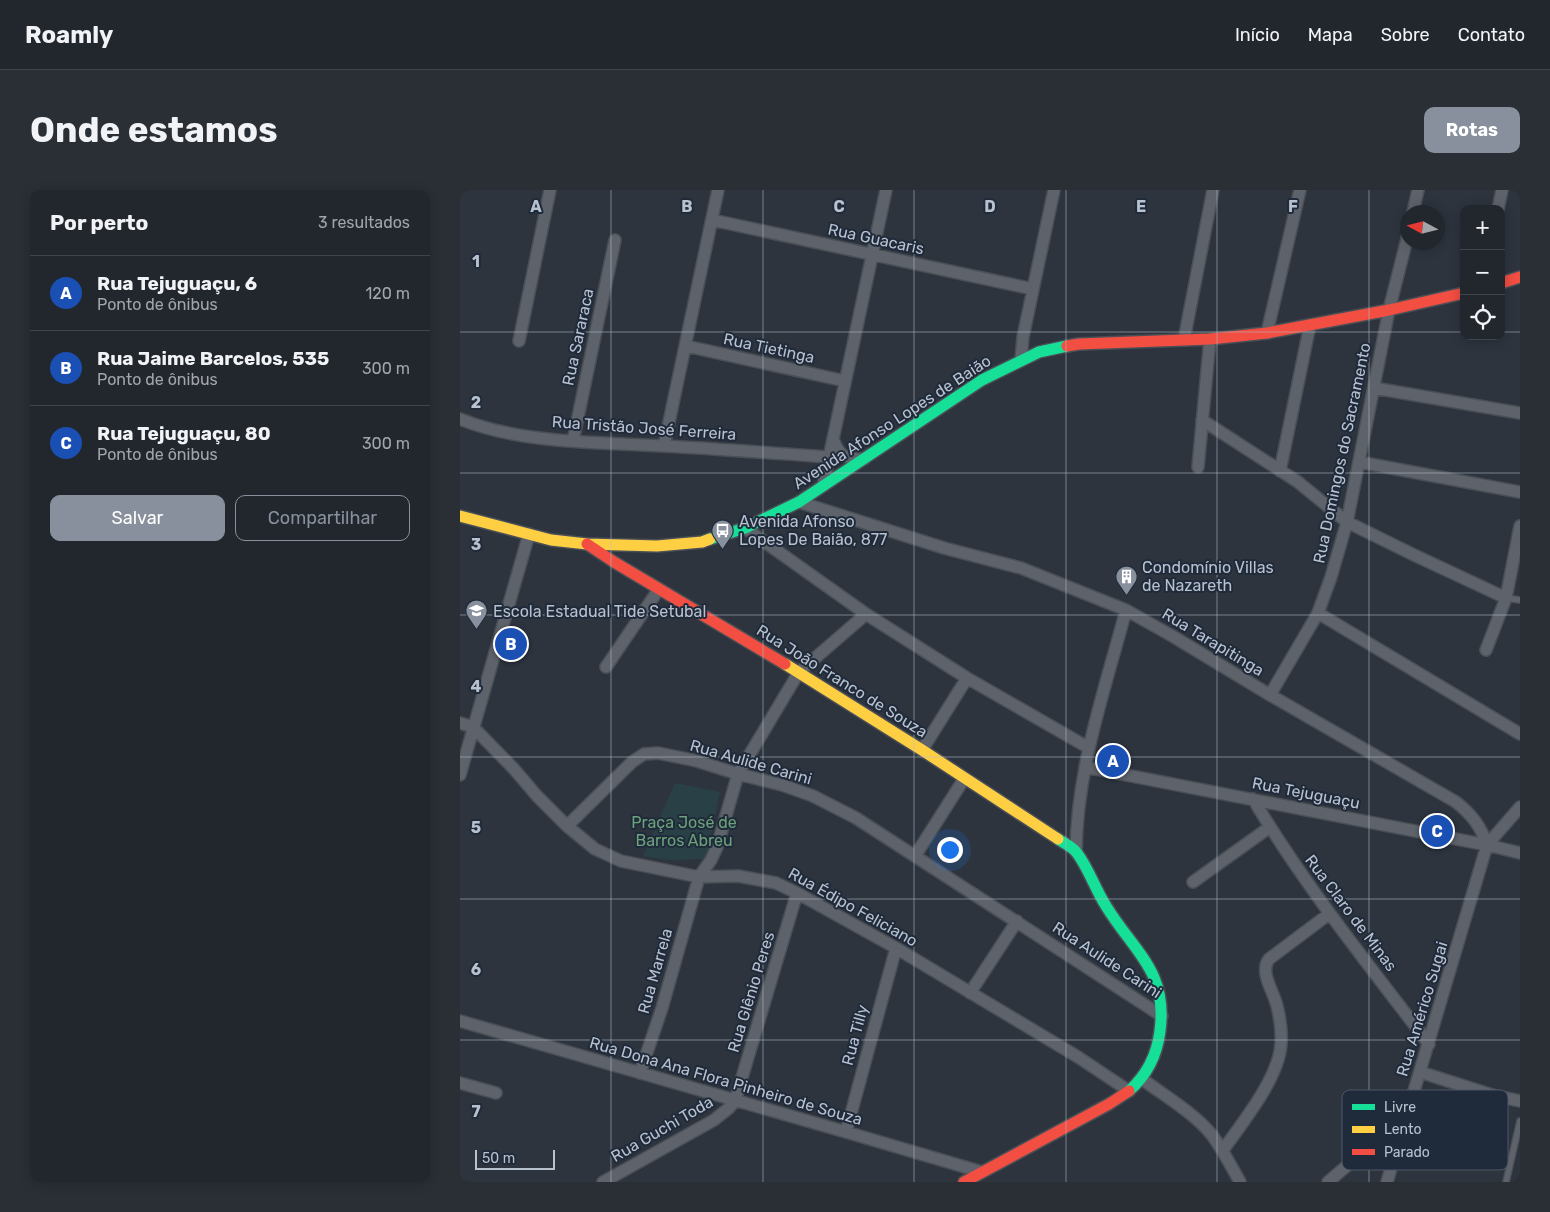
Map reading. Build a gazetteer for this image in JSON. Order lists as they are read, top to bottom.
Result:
{
  "streets": {
    "street": [
      "Rua Guacaris",
      "Rua Sararaca",
      "Rua Tietinga",
      "Avenida Afonso Lopes de Baião",
      "Rua Tristão José Ferreira",
      "Rua Domingos do Sacramento",
      "Rua Tarapitinga",
      "Rua João Franco de Souza",
      "Rua Aulide Carini",
      "Rua Tejuguaçu",
      "Rua Édipo Feliciano",
      "Rua Claro de Minas",
      "Rua Marrela",
      "Rua Glênio Peres",
      "Rua Américo Sugai",
      "Rua Tilly",
      "Rua Dona Ana Flora Pinheiro de Souza",
      "Rua Guchi Toda"
    ]
  },
  "crossings": [
    ["Rua Sararaca", "Rua Tristão José Ferreira"],
    ["Avenida Afonso Lopes de Baião", "Rua Domingos do Sacramento"],
    ["Avenida Afonso Lopes de Baião", "Rua Tarapitinga"],
    ["Avenida Afonso Lopes de Baião", "Rua João Franco de Souza"],
    ["Rua Domingos do Sacramento", "Rua Tarapitinga"],
    ["Rua Tarapitinga", "Rua Tejuguaçu"],
    ["Rua Tarapitinga", "Rua Américo Sugai"],
    ["Rua João Franco de Souza", "Rua Marrela"],
    ["Rua Aulide Carini", "Rua Édipo Feliciano"],
    ["Rua Aulide Carini", "Rua Marrela"],
    ["Rua Tejuguaçu", "Rua Claro de Minas"],
    ["Rua Tejuguaçu", "Rua Américo Sugai"],
    ["Rua Édipo Feliciano", "Rua Marrela"],
    ["Rua Édipo Feliciano", "Rua Glênio Peres"],
    ["Rua Édipo Feliciano", "Rua Tilly"],
    ["Rua Claro de Minas", "Rua Américo Sugai"],
    ["Rua Marrela", "Rua Dona Ana Flora Pinheiro de Souza"],
    ["Rua Glênio Peres", "Rua Dona Ana Flora Pinheiro de Souza"],
    ["Rua Glênio Peres", "Rua Guchi Toda"],
    ["Rua Tilly", "Rua Dona Ana Flora Pinheiro de Souza"],
    ["Rua Dona Ana Flora Pinheiro de Souza", "Rua Guchi Toda"]
  ],
  "parks": ["Praça José de Barros Abreu"],
  "places": {
    "bus stop": ["Avenida Afonso Lopes De Baião, 877"],
    "building": ["Condomínio Villas de Nazareth"],
    "school or university": ["Escola Estadual Tide Setubal"]
  },
  "legend": ["Livre", "Lento", "Parado"],
  "scale_bar": "50 m",
  "north": "left",
  "page": {
    "header": "Roamly",
    "nav": [
      "Início",
      "Mapa",
      "Sobre",
      "Contato"
    ],
    "buttons": [
      "Rotas",
      ["Salvar", "Compartilhar"]
    ],
    "title": "Onde estamos",
    "heading": ["Por perto", "3 resultados"],
    "map_buttons": ["+", "−"],
    "list": [
      {
        "mark": "A",
        "name": "Rua Tejuguaçu, 6",
        "note": "Ponto de ônibus",
        "value": "120 m"
      },
      {
        "mark": "B",
        "name": "Rua Jaime Barcelos, 535",
        "note": "Ponto de ônibus",
        "value": "300 m"
      },
      {
        "mark": "C",
        "name": "Rua Tejuguaçu, 80",
        "note": "Ponto de ônibus",
        "value": "300 m"
      }
    ],
    "pins": ["B", "A", "C"],
    "scale": "50 m"
  },
  "grid": {
    "columns": [
      "A",
      "B",
      "C",
      "D",
      "E",
      "F"
    ],
    "rows": [
      "1",
      "2",
      "3",
      "4",
      "5",
      "6",
      "7"
    ]
  }
}
